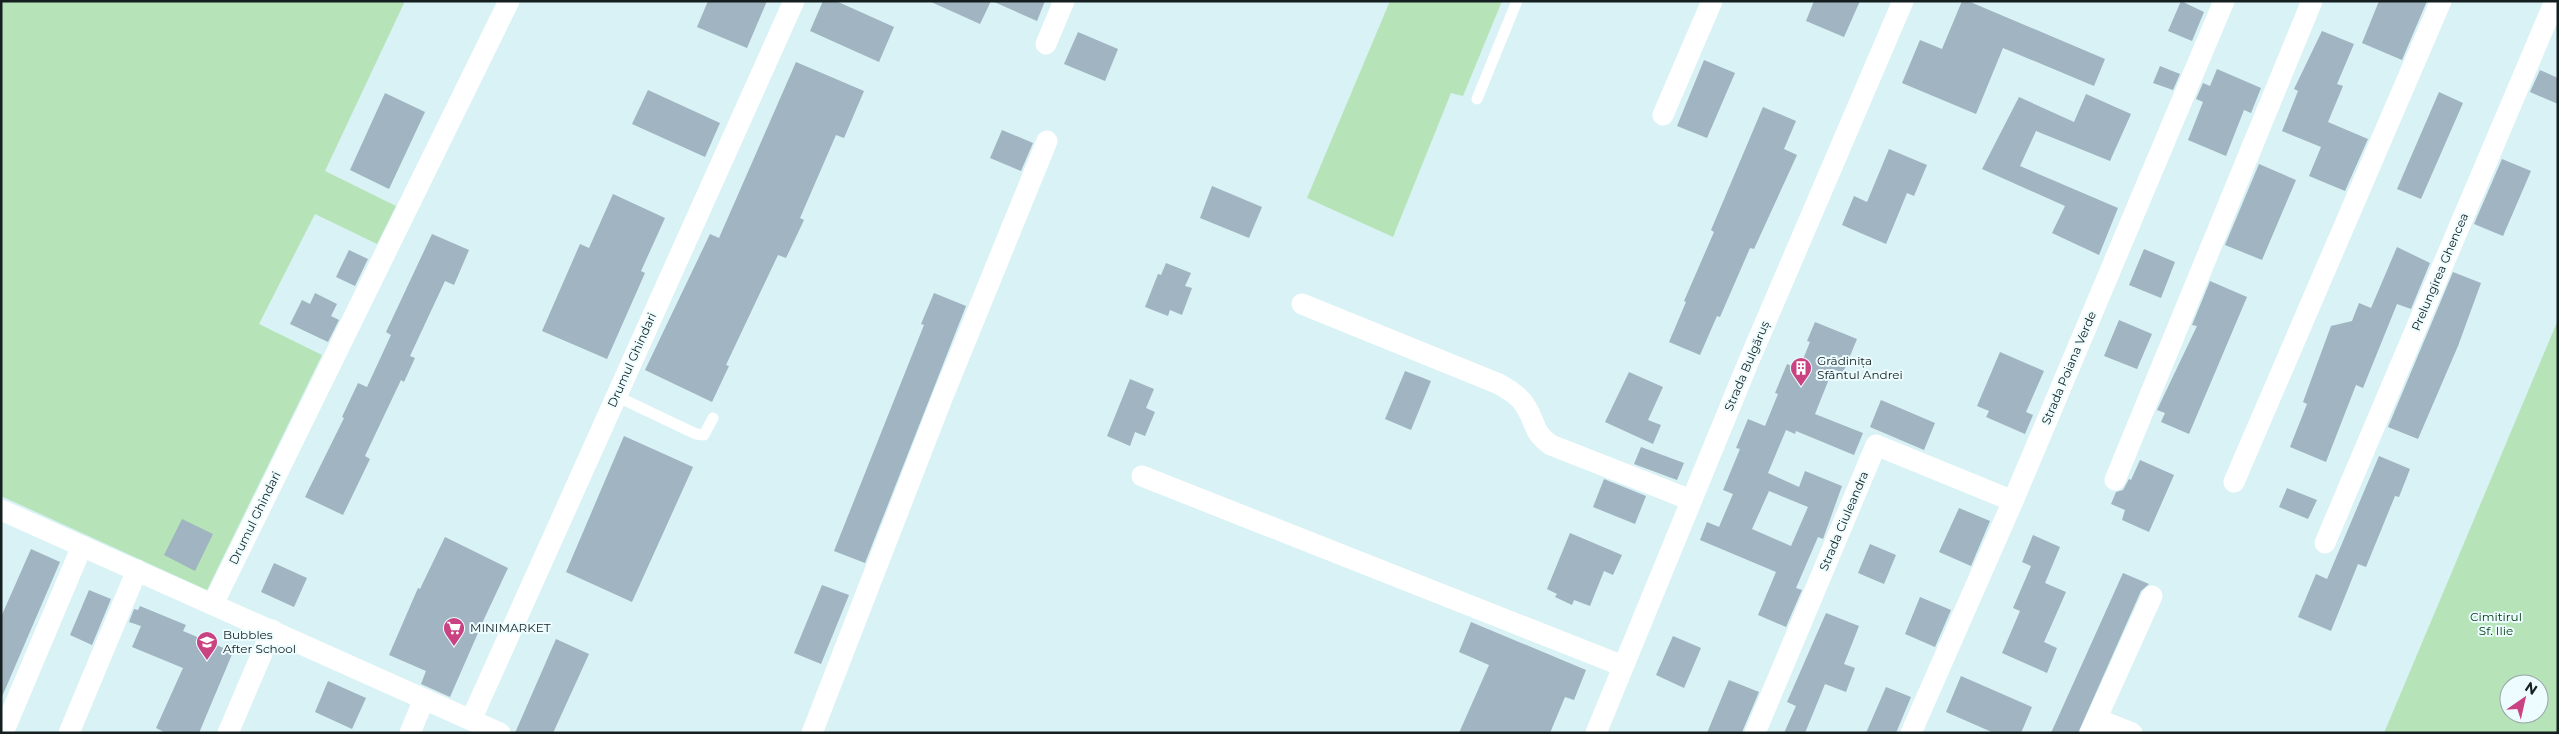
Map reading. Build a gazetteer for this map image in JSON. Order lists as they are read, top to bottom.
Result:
{
  "streets": {
    "street": [
      "Prelungirea Ghencea",
      "Drumul Ghindari",
      "Strada Bulgăruș",
      "Strada Poiana Verde",
      "Strada Ciuleandra"
    ]
  },
  "crossings": [
    ["Strada Poiana Verde", "Strada Ciuleandra"]
  ],
  "parks": ["Cimitirul Sf. Ilie"],
  "places": {
    "building": ["Grădinița Sfântul Andrei"],
    "supermarket": ["MINIMARKET"],
    "school or university": ["Bubbles After School"]
  },
  "north": "top right"
}
